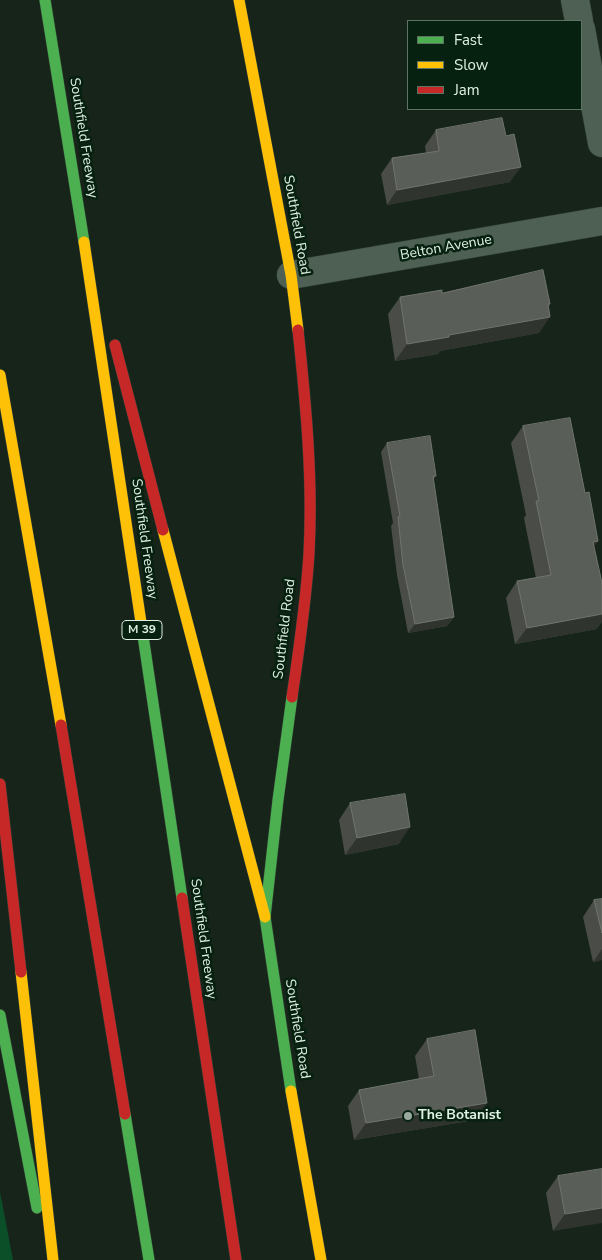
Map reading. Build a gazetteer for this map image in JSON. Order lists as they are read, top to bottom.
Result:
{
  "streets": {
    "main road": ["Southfield Freeway", "Southfield Road", "M 39"],
    "street": ["Belton Avenue"]
  },
  "crossings": [
    ["Southfield Road", "Belton Avenue"]
  ],
  "places": ["The Botanist"],
  "legend": ["Fast", "Slow", "Jam"]
}
